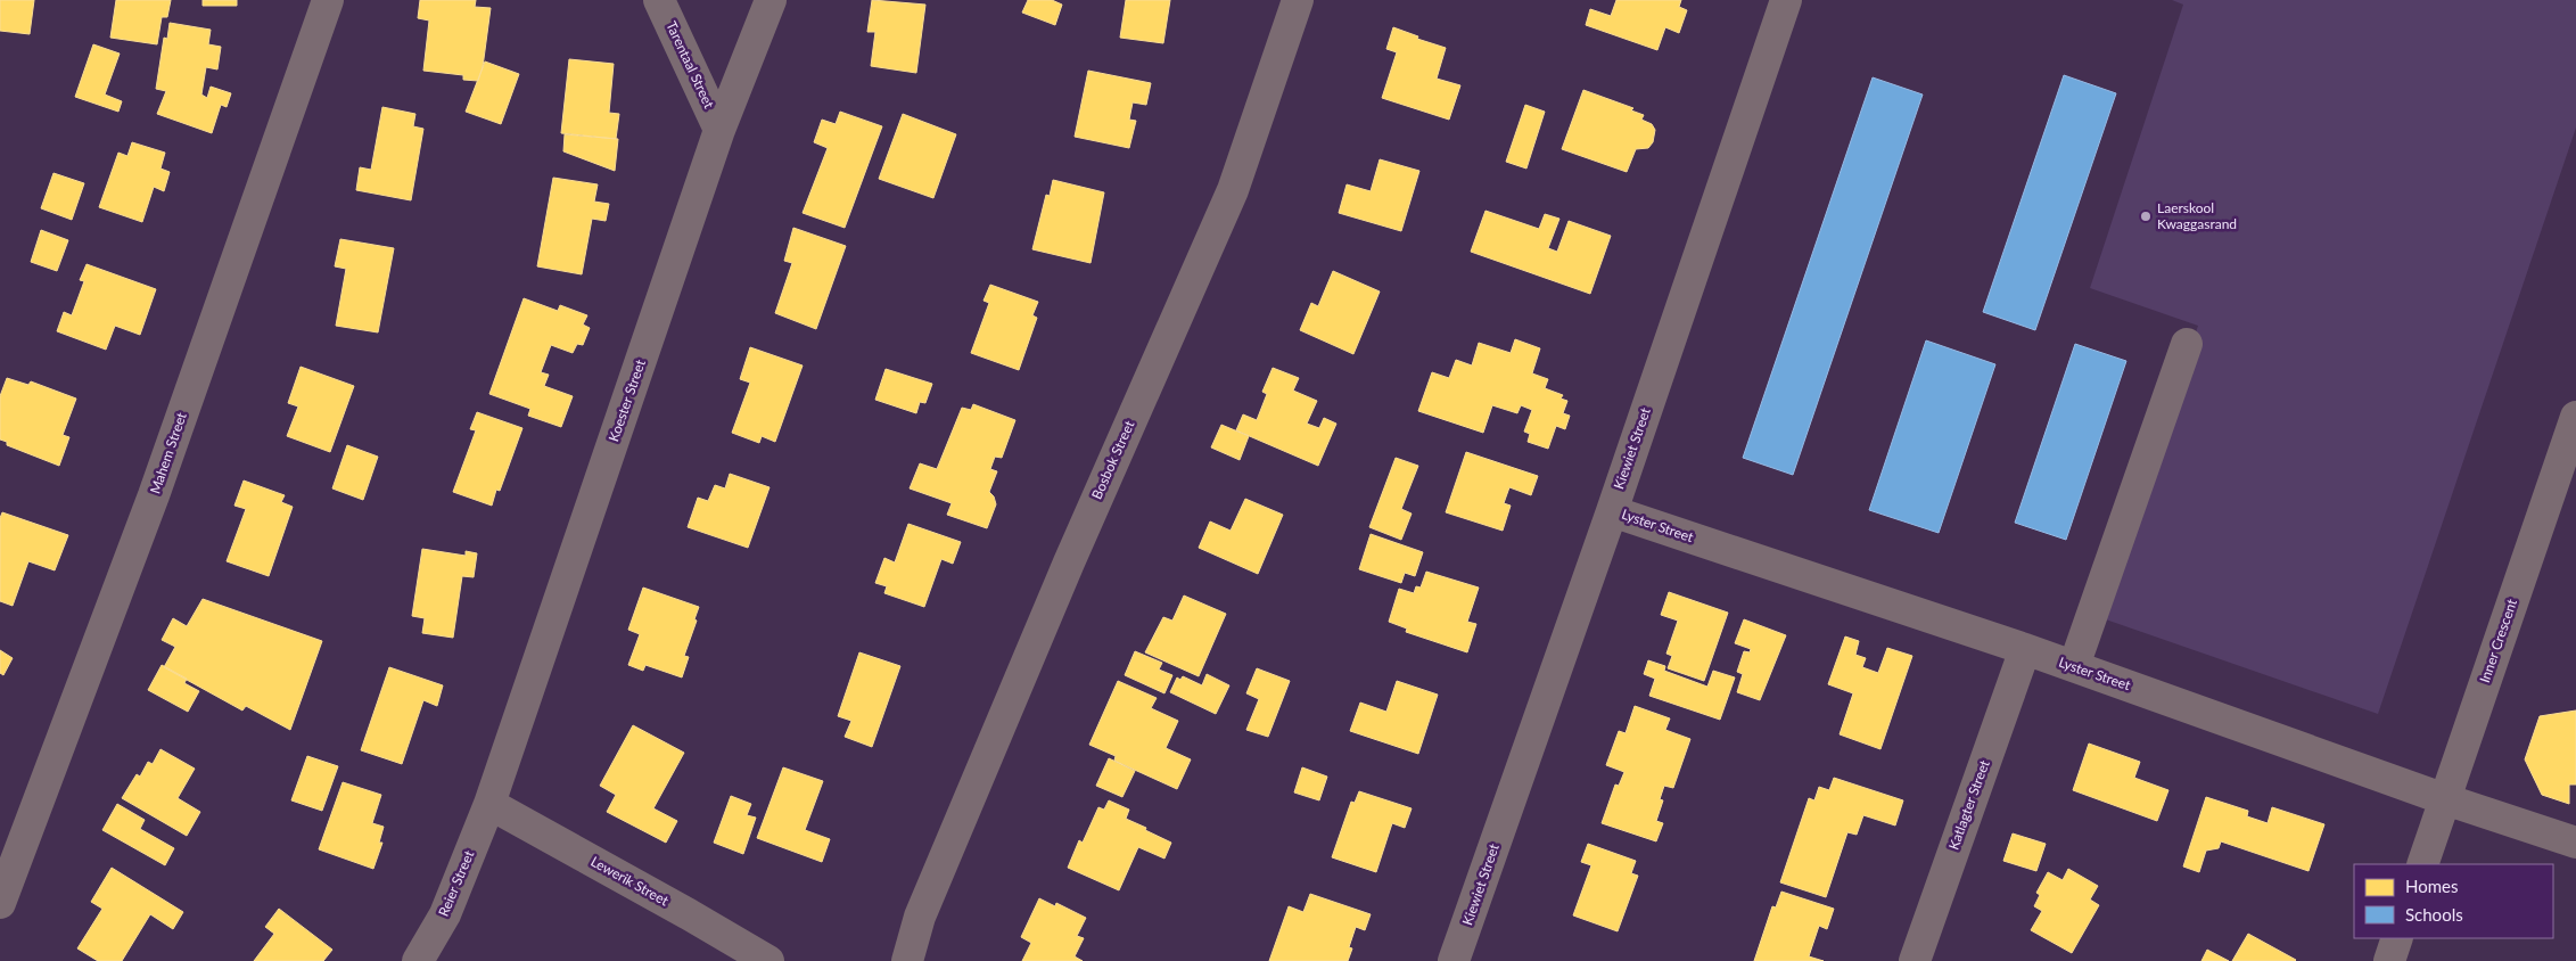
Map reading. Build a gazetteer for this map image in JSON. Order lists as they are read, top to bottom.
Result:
{
  "streets": {
    "street": [
      "Tarentaal Street",
      "Koester Street",
      "Kiewiet Street",
      "Mahem Street",
      "Bosbok Street",
      "Lyster Street",
      "Inner Crescent",
      "Katlagter Street",
      "Lewerik Street",
      "Reier Street"
    ]
  },
  "crossings": [
    ["Tarentaal Street", "Koester Street"],
    ["Koester Street", "Lewerik Street"],
    ["Koester Street", "Reier Street"],
    ["Kiewiet Street", "Lyster Street"],
    ["Lyster Street", "Inner Crescent"],
    ["Lyster Street", "Katlagter Street"],
    ["Lewerik Street", "Reier Street"]
  ],
  "places": ["Laerskool Kwaggasrand"],
  "legend": ["Homes", "Schools"]
}
